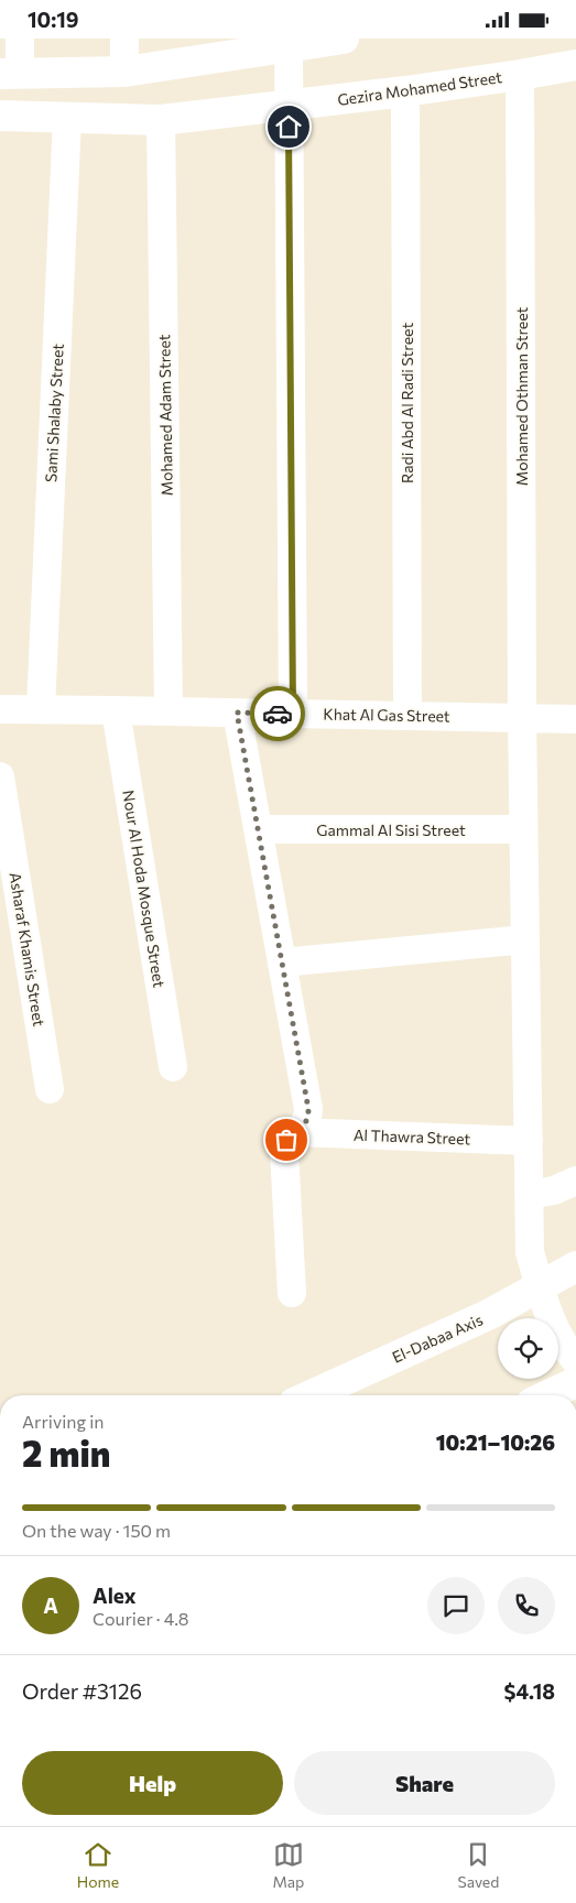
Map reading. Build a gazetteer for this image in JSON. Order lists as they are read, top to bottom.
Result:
{
  "streets": {
    "main road": ["Gezira Mohamed Street", "El-Dabaa Axis"],
    "street": [
      "Mohamed Othman Street",
      "Radi Abd Al Radi Street",
      "Sami Shalaby Street",
      "Mohamed Adam Street",
      "Khat Al Gas Street",
      "Gammal Al Sisi Street",
      "Nour Al Hoda Mosque Street",
      "Asharaf Khamis Street",
      "Al Thawra Street"
    ]
  },
  "crossings": [
    ["Gezira Mohamed Street", "Mohamed Othman Street"],
    ["Gezira Mohamed Street", "Radi Abd Al Radi Street"],
    ["Gezira Mohamed Street", "Sami Shalaby Street"],
    ["Gezira Mohamed Street", "Mohamed Adam Street"],
    ["Mohamed Othman Street", "Khat Al Gas Street"],
    ["Mohamed Othman Street", "Gammal Al Sisi Street"],
    ["Mohamed Othman Street", "Al Thawra Street"],
    ["Radi Abd Al Radi Street", "Khat Al Gas Street"],
    ["Sami Shalaby Street", "Khat Al Gas Street"],
    ["Mohamed Adam Street", "Khat Al Gas Street"],
    ["Khat Al Gas Street", "Nour Al Hoda Mosque Street"]
  ],
  "page": {
    "status": "10:19",
    "heading": ["2 min", "Arriving in", "10:21–10:26"],
    "panel": [
      "Alex",
      "Courier · 4.8",
      "Order #3126",
      "$4.18"
    ],
    "bar": "On the way · 150 m",
    "round": "A",
    "buttons": ["Help", "Share"],
    "tabs": ["Home", "Map", "Saved"]
  }
}
